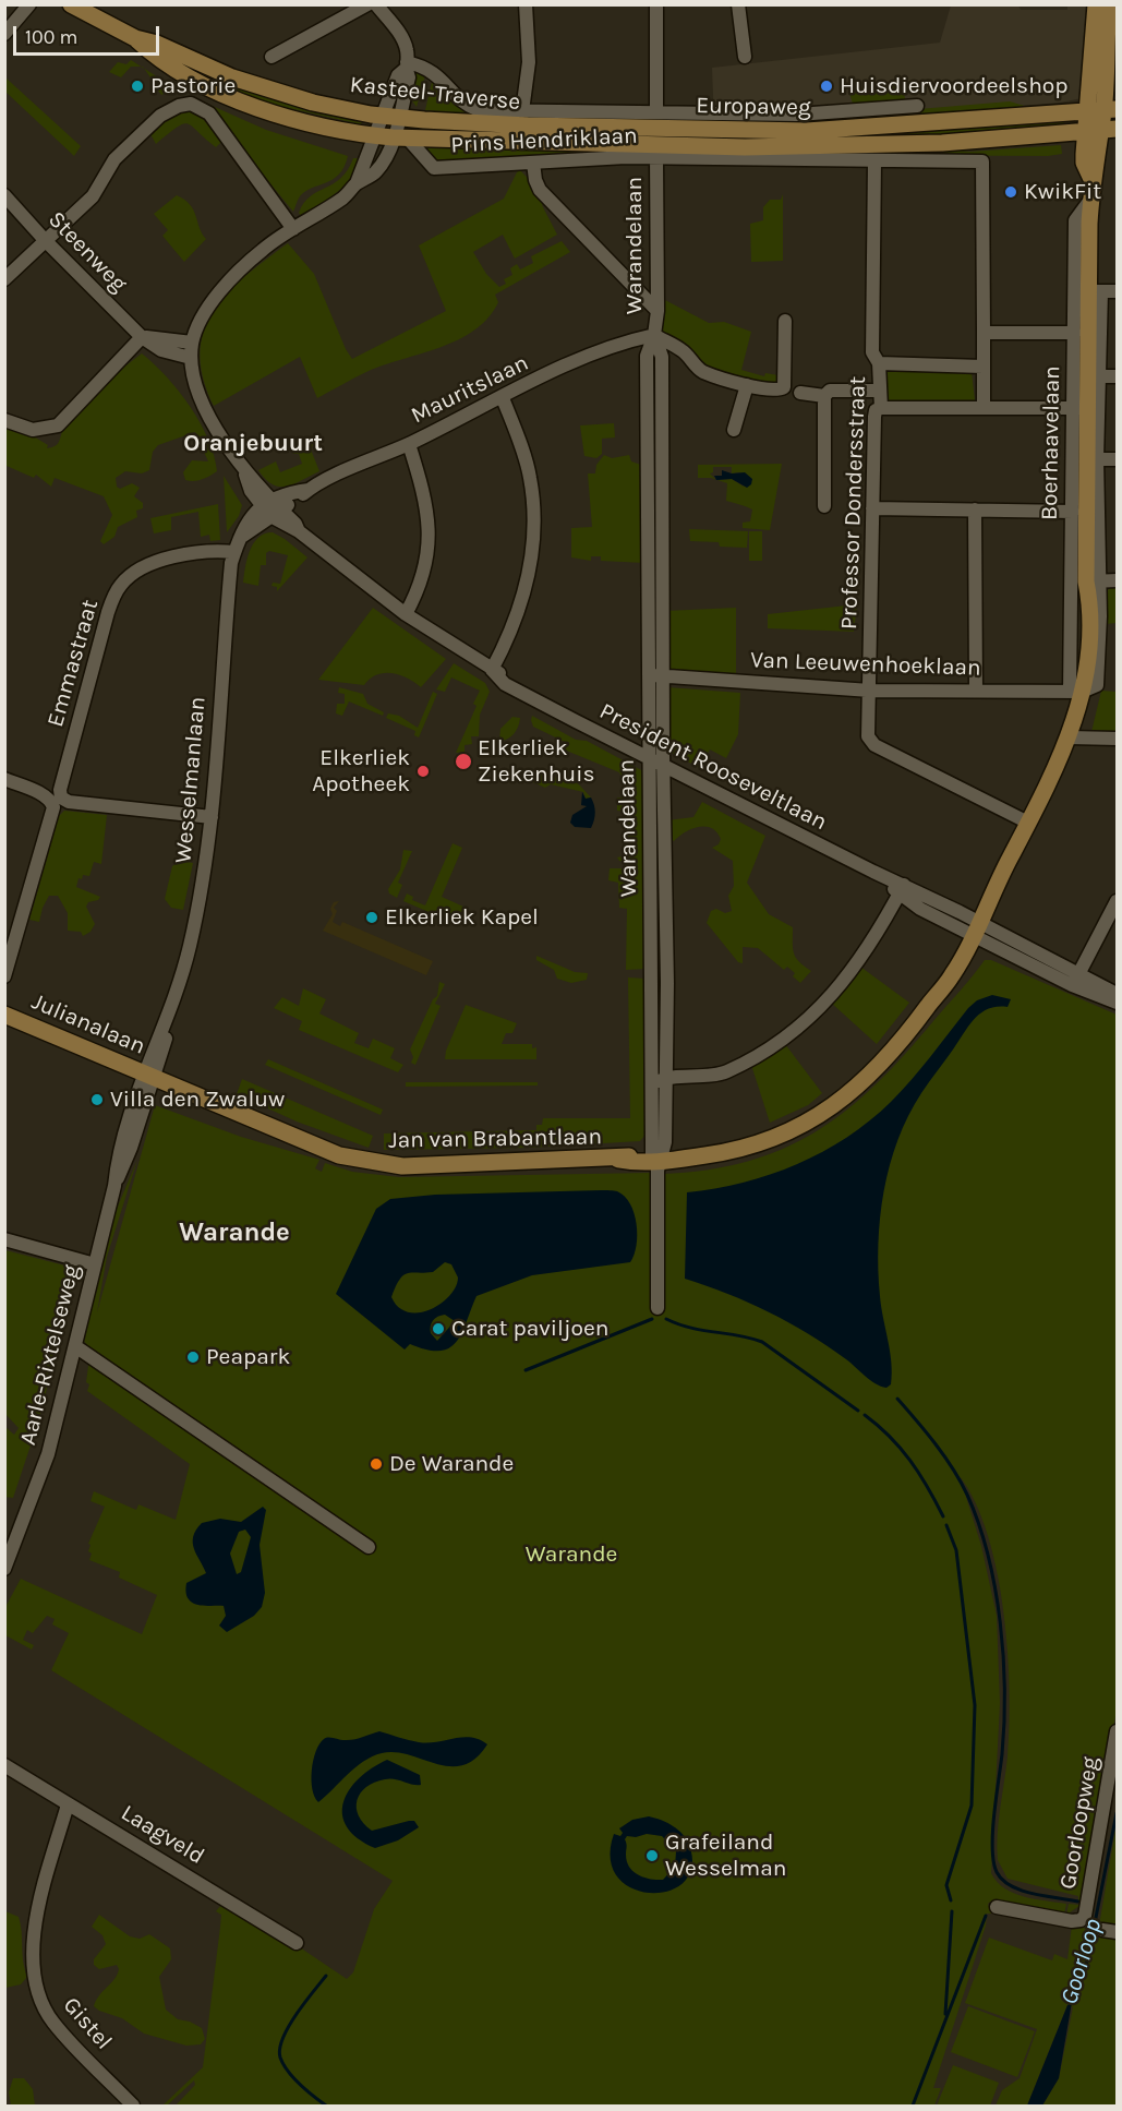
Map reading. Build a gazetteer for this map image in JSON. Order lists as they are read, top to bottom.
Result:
{
  "streets": {
    "main road": [
      "Kasteel-Traverse",
      "Europaweg",
      "Boerhaavelaan",
      "Julianalaan",
      "Jan van Brabantlaan"
    ],
    "street": [
      "Prins Hendriklaan",
      "Warandelaan",
      "Steenweg",
      "Mauritslaan",
      "Professor Dondersstraat",
      "Emmastraat",
      "Van Leeuwenhoeklaan",
      "President Rooseveltlaan",
      "Wesselmanlaan",
      "Aarle-Rixtelseweg",
      "Goorloopweg",
      "Laagveld",
      "Gistel"
    ]
  },
  "crossings": [
    ["Kasteel-Traverse", "Europaweg"],
    ["Kasteel-Traverse", "Prins Hendriklaan"],
    ["Kasteel-Traverse", "Warandelaan"],
    ["Europaweg", "Prins Hendriklaan"],
    ["Europaweg", "Warandelaan"],
    ["Europaweg", "Boerhaavelaan"],
    ["Prins Hendriklaan", "Warandelaan"],
    ["Warandelaan", "Mauritslaan"],
    ["Warandelaan", "Van Leeuwenhoeklaan"],
    ["Warandelaan", "President Rooseveltlaan"],
    ["Warandelaan", "Jan van Brabantlaan"],
    ["Steenweg", "President Rooseveltlaan"],
    ["Mauritslaan", "President Rooseveltlaan"],
    ["Mauritslaan", "Wesselmanlaan"],
    ["Boerhaavelaan", "Professor Dondersstraat"],
    ["Boerhaavelaan", "Van Leeuwenhoeklaan"],
    ["Boerhaavelaan", "President Rooseveltlaan"],
    ["Boerhaavelaan", "Jan van Brabantlaan"],
    ["Professor Dondersstraat", "Van Leeuwenhoeklaan"],
    ["Emmastraat", "Wesselmanlaan"],
    ["President Rooseveltlaan", "Wesselmanlaan"],
    ["President Rooseveltlaan", "Jan van Brabantlaan"],
    ["Wesselmanlaan", "Julianalaan"],
    ["Wesselmanlaan", "Jan van Brabantlaan"],
    ["Wesselmanlaan", "Aarle-Rixtelseweg"],
    ["Julianalaan", "Jan van Brabantlaan"],
    ["Julianalaan", "Aarle-Rixtelseweg"],
    ["Jan van Brabantlaan", "Aarle-Rixtelseweg"],
    ["Laagveld", "Gistel"]
  ],
  "districts": ["Oranjebuurt", "Warande"],
  "water": ["Goorloop"],
  "parks": ["Warande"],
  "places": [
    "Pastorie",
    "Huisdiervoordeelshop",
    "KwikFit",
    "Elkerliek Ziekenhuis",
    "Elkerliek Apotheek",
    "Elkerliek Kapel",
    "Villa den Zwaluw",
    "Carat paviljoen",
    "Peapark",
    "De Warande",
    "Grafeiland Wesselman"
  ],
  "scale_bar": "100 m"
}
